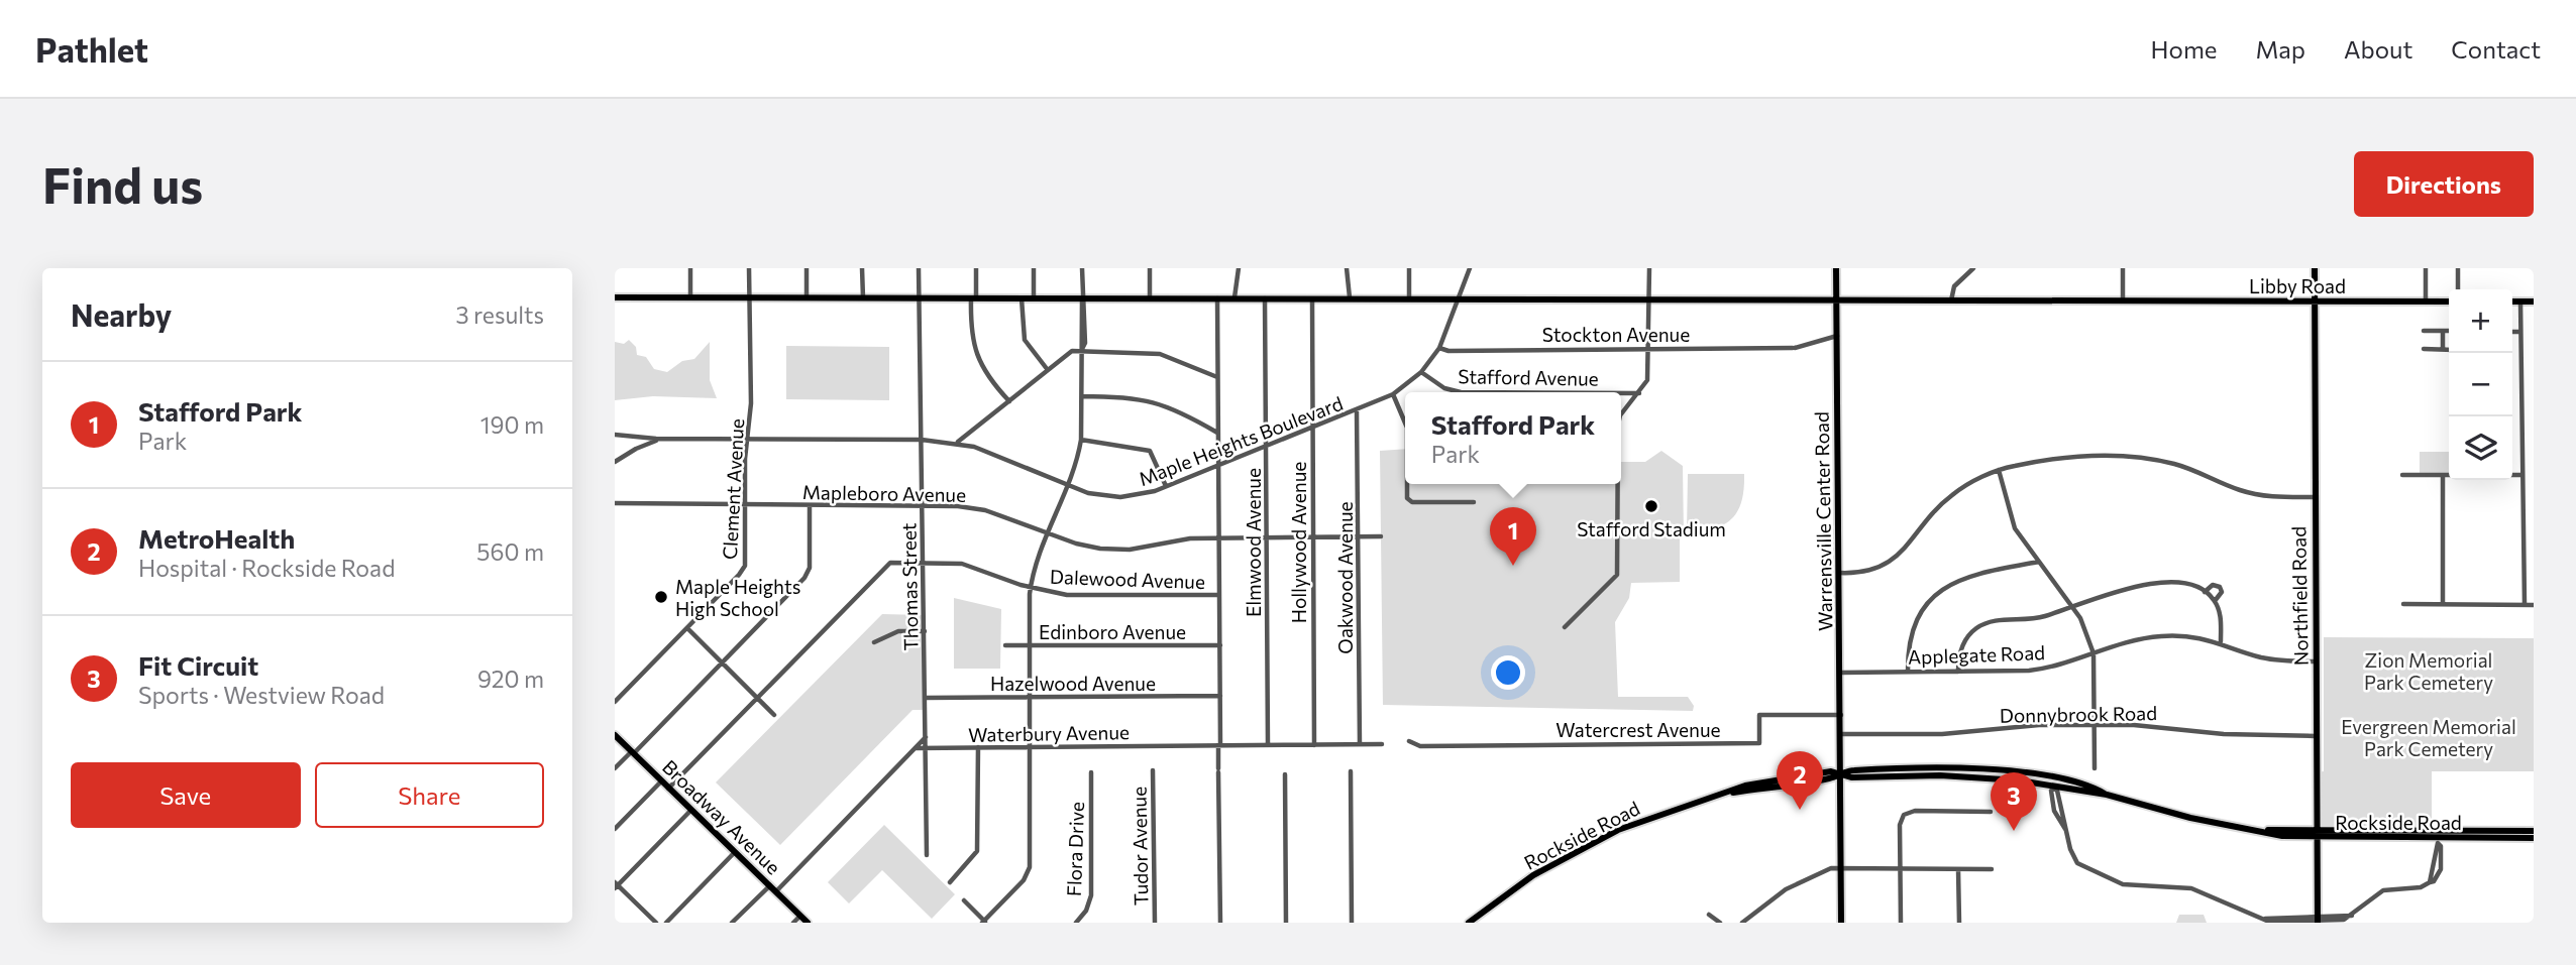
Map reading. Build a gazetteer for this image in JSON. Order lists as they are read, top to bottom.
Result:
{
  "streets": {
    "main road": [
      "Libby Road",
      "Warrensville Center Road",
      "Northfield Road",
      "Broadway Avenue",
      "Rockside Road"
    ],
    "street": [
      "Stockton Avenue",
      "Stafford Avenue",
      "Maple Heights Boulevard",
      "Clement Avenue",
      "Mapleboro Avenue",
      "Elmwood Avenue",
      "Hollywood Avenue",
      "Oakwood Avenue",
      "Dalewood Avenue",
      "Thomas Street",
      "Edinboro Avenue",
      "Applegate Road",
      "Hazelwood Avenue",
      "Donnybrook Road",
      "Watercrest Avenue",
      "Waterbury Avenue",
      "Tudor Avenue",
      "Flora Drive"
    ]
  },
  "crossings": [
    ["Libby Road", "Maple Heights Boulevard"],
    ["Libby Road", "Clement Avenue"],
    ["Libby Road", "Warrensville Center Road"],
    ["Libby Road", "Elmwood Avenue"],
    ["Libby Road", "Hollywood Avenue"],
    ["Libby Road", "Thomas Street"],
    ["Libby Road", "Northfield Road"],
    ["Stockton Avenue", "Maple Heights Boulevard"],
    ["Stockton Avenue", "Warrensville Center Road"],
    ["Stafford Avenue", "Maple Heights Boulevard"],
    ["Maple Heights Boulevard", "Clement Avenue"],
    ["Maple Heights Boulevard", "Elmwood Avenue"],
    ["Maple Heights Boulevard", "Hollywood Avenue"],
    ["Maple Heights Boulevard", "Oakwood Avenue"],
    ["Maple Heights Boulevard", "Thomas Street"],
    ["Clement Avenue", "Mapleboro Avenue"],
    ["Mapleboro Avenue", "Elmwood Avenue"],
    ["Mapleboro Avenue", "Hollywood Avenue"],
    ["Mapleboro Avenue", "Oakwood Avenue"],
    ["Mapleboro Avenue", "Thomas Street"],
    ["Warrensville Center Road", "Applegate Road"],
    ["Warrensville Center Road", "Donnybrook Road"],
    ["Warrensville Center Road", "Watercrest Avenue"],
    ["Warrensville Center Road", "Rockside Road"],
    ["Elmwood Avenue", "Waterbury Avenue"],
    ["Hollywood Avenue", "Waterbury Avenue"],
    ["Oakwood Avenue", "Waterbury Avenue"],
    ["Dalewood Avenue", "Thomas Street"],
    ["Dalewood Avenue", "Broadway Avenue"],
    ["Thomas Street", "Hazelwood Avenue"],
    ["Thomas Street", "Waterbury Avenue"],
    ["Northfield Road", "Applegate Road"],
    ["Northfield Road", "Donnybrook Road"],
    ["Northfield Road", "Rockside Road"]
  ],
  "parks": ["Zion Memorial Park Cemetery", "Evergreen Memorial Park Cemetery"],
  "places": ["Stafford Stadium", "Maple Heights High School"],
  "page": {
    "header": "Pathlet",
    "nav": [
      "Home",
      "Map",
      "About",
      "Contact"
    ],
    "buttons": [
      "Directions",
      ["Save", "Share"]
    ],
    "title": "Find us",
    "heading": ["Nearby", "3 results"],
    "map_buttons": ["+", "−"],
    "list": [
      {
        "mark": "1",
        "name": "Stafford Park",
        "note": "Park",
        "value": "190 m"
      },
      {
        "mark": "2",
        "name": "MetroHealth",
        "note": "Hospital · Rockside Road",
        "value": "560 m"
      },
      {
        "mark": "3",
        "name": "Fit Circuit",
        "note": "Sports · Westview Road",
        "value": "920 m"
      }
    ],
    "popup": ["Stafford Park", "Park"],
    "pins": ["1", "2", "3"]
  }
}
